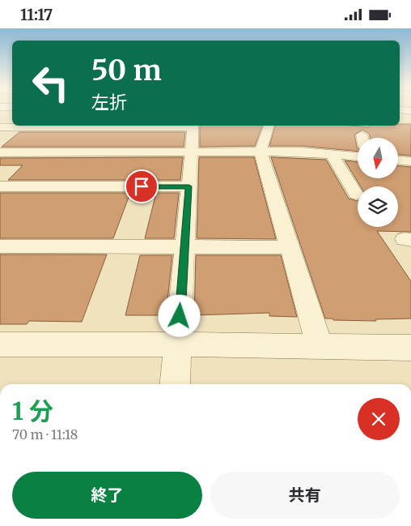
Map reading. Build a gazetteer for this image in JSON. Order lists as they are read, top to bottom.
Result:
{
  "north": "bottom",
  "page": {
    "status": "11:17",
    "turn": ["50 m", "左折"],
    "heading": ["1 分", "70 m · 11:18"],
    "buttons": ["終了", "共有"]
  }
}
